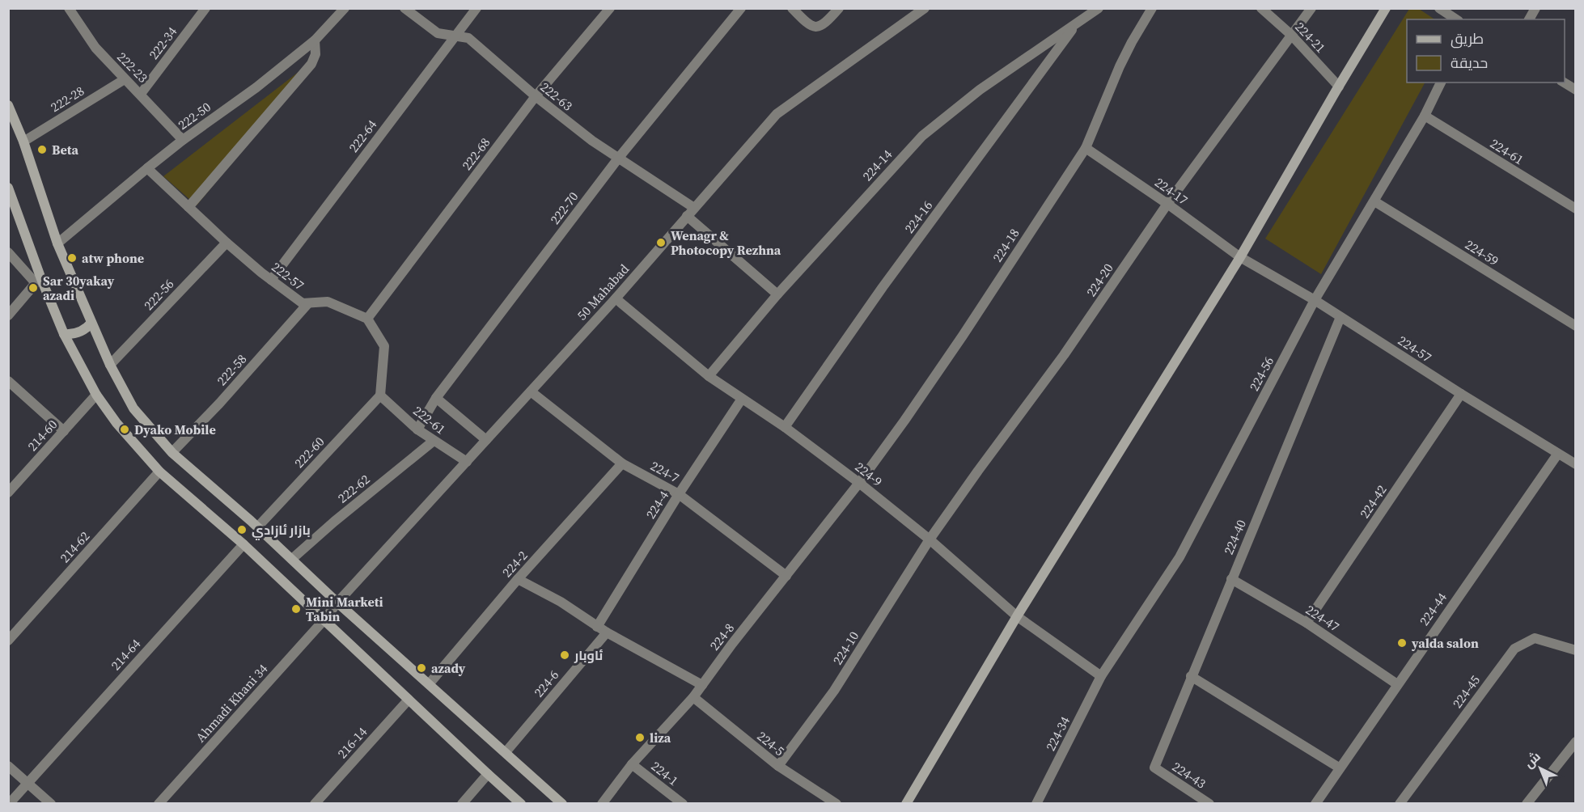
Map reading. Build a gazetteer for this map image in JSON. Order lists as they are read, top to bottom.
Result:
{
  "streets": {
    "street": [
      "224-21",
      "222-34",
      "222-23",
      "222-63",
      "222-28",
      "222-50",
      "222-64",
      "224-61",
      "222-68",
      "224-14",
      "224-17",
      "222-70",
      "224-16",
      "224-18",
      "224-59",
      "222-57",
      "224-20",
      "50 Mahabad",
      "222-56",
      "224-57",
      "222-58",
      "224-56",
      "222-61",
      "214-60",
      "222-60",
      "224-7",
      "224-9",
      "222-62",
      "224-42",
      "224-4",
      "224-40",
      "214-62",
      "224-2",
      "224-44",
      "224-47",
      "224-8",
      "224-10",
      "214-64",
      "224-6",
      "224-45",
      "Ahmadi Khani 34",
      "224-34",
      "216-14",
      "224-5",
      "224-1",
      "224-43"
    ]
  },
  "crossings": [
    ["224-21", "224-20"],
    ["222-34", "222-23"],
    ["222-23", "222-28"],
    ["222-23", "222-50"],
    ["222-63", "222-64"],
    ["222-63", "222-68"],
    ["222-63", "222-70"],
    ["222-63", "50 Mahabad"],
    ["222-50", "222-57"],
    ["222-64", "222-57"],
    ["224-61", "224-56"],
    ["222-68", "222-57"],
    ["224-14", "224-16"],
    ["224-14", "224-9"],
    ["224-17", "224-18"],
    ["224-17", "224-20"],
    ["224-17", "224-57"],
    ["222-70", "222-61"],
    ["224-16", "224-9"],
    ["224-18", "224-9"],
    ["224-18", "224-8"],
    ["224-59", "224-56"],
    ["222-57", "222-56"],
    ["222-57", "222-58"],
    ["224-20", "224-9"],
    ["224-20", "224-10"],
    ["50 Mahabad", "222-61"],
    ["50 Mahabad", "224-7"],
    ["50 Mahabad", "224-9"],
    ["50 Mahabad", "Ahmadi Khani 34"],
    ["224-57", "224-56"],
    ["224-57", "224-42"],
    ["224-57", "224-40"],
    ["224-57", "224-44"],
    ["224-56", "224-9"],
    ["224-56", "224-34"],
    ["222-61", "222-60"],
    ["222-61", "222-62"],
    ["224-7", "224-4"],
    ["224-7", "224-2"],
    ["224-7", "224-8"],
    ["224-9", "224-4"],
    ["224-9", "224-8"],
    ["224-9", "224-10"],
    ["224-9", "224-34"],
    ["224-42", "224-47"],
    ["224-40", "224-47"],
    ["224-40", "224-43"],
    ["224-44", "224-47"],
    ["224-8", "224-5"],
    ["224-8", "224-1"],
    ["224-10", "224-5"]
  ],
  "places": [
    "Beta",
    "Wenagr & Photocopy Rezhna",
    "atw phone",
    "Sar 30yakay azadi",
    "Dyako Mobile",
    "بازار ئازادي",
    "Mini Marketi Tabin",
    "yalda salon",
    "ئاوبار",
    "azady",
    "liza"
  ],
  "legend": ["طريق", "حديقة"],
  "north": "top left"
}
